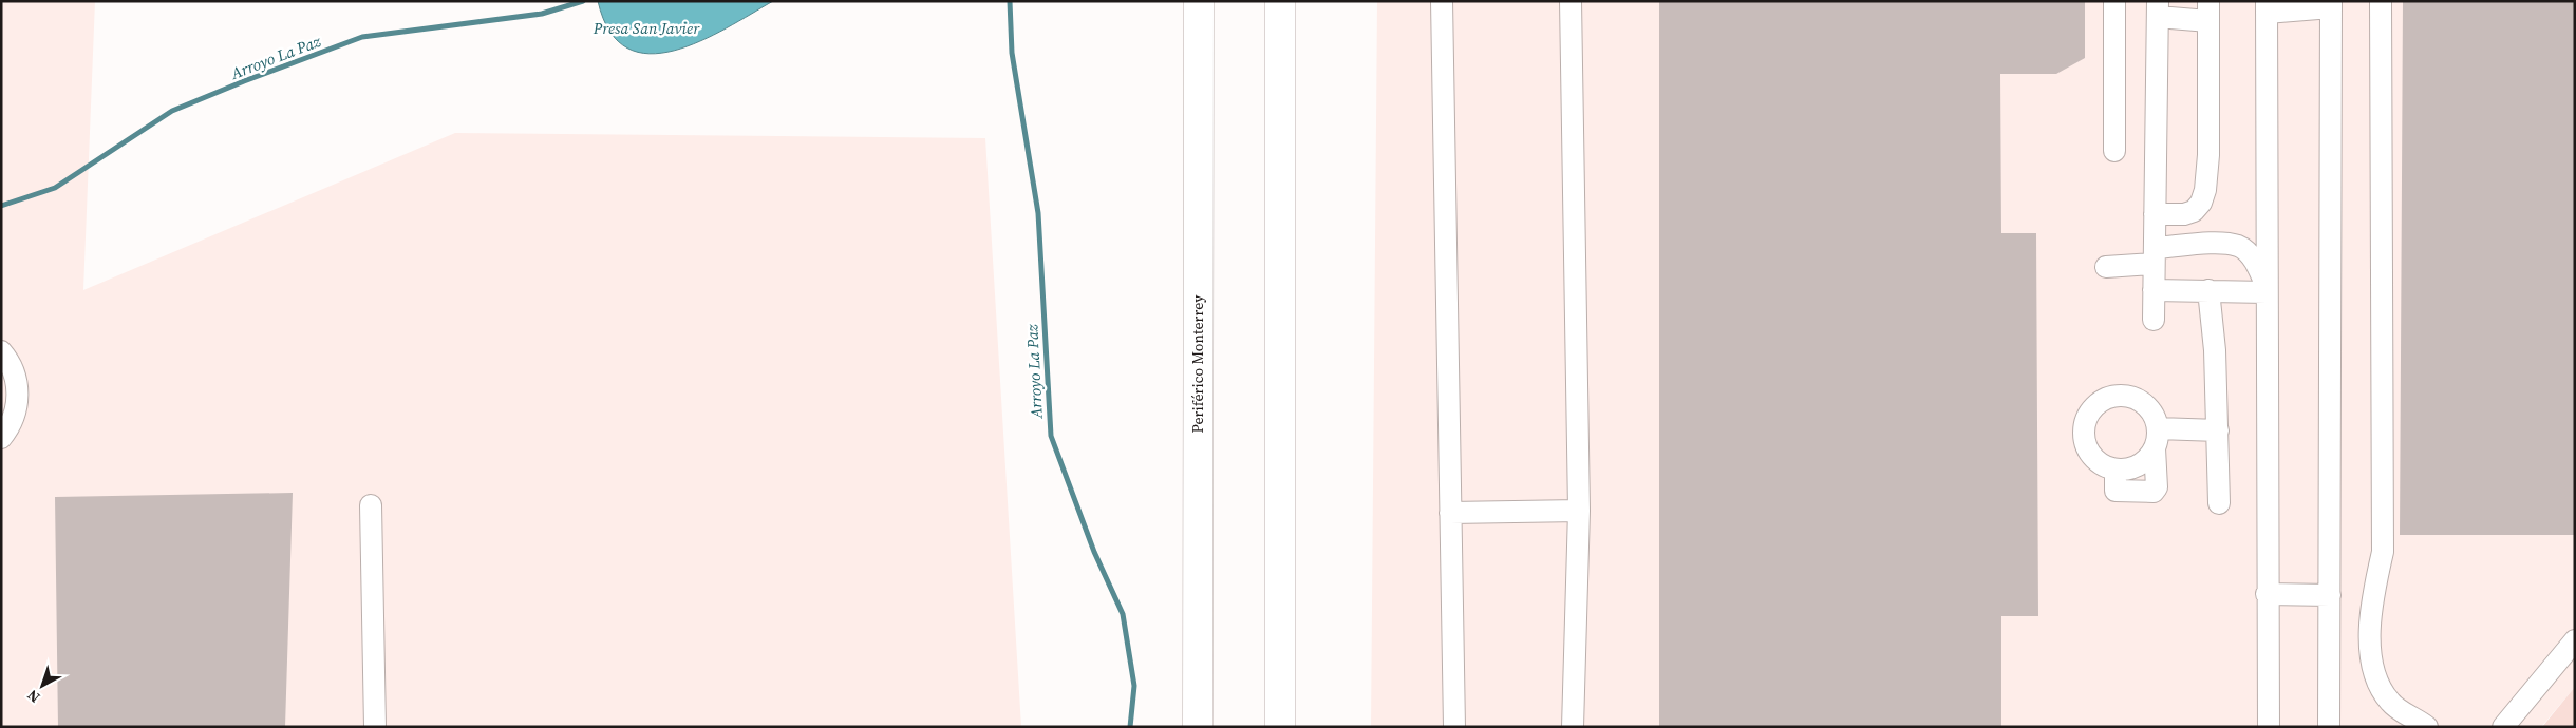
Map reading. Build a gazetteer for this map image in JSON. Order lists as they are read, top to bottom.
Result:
{
  "streets": {
    "highway": ["Periférico Monterrey"]
  },
  "water": ["Presa San Javier", "Arroyo La Paz"],
  "north": "bottom left"
}
